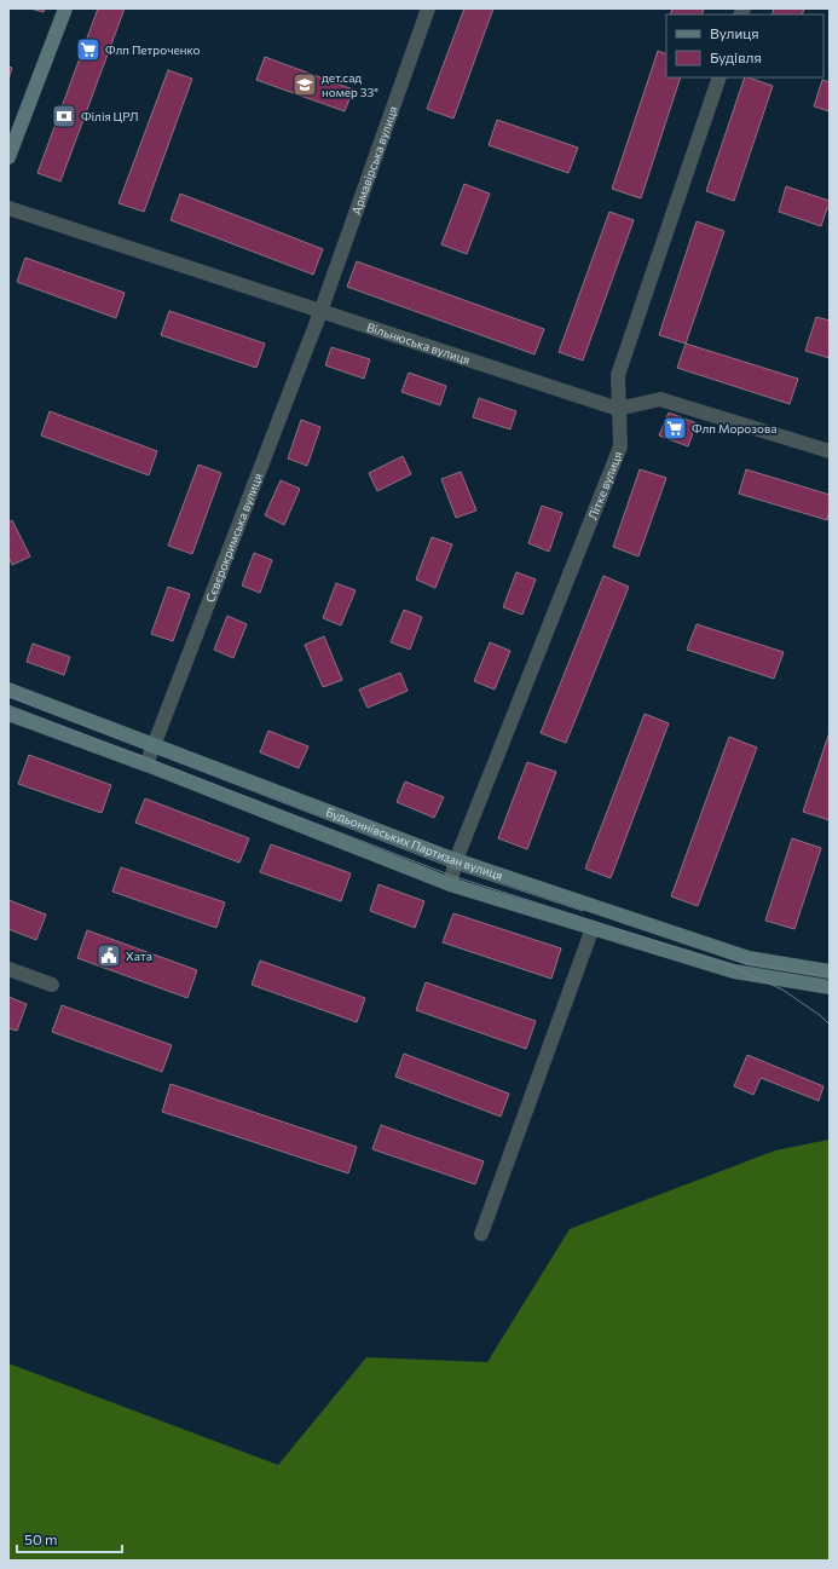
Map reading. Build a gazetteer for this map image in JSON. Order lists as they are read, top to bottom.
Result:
{
  "streets": {
    "main road": ["Будьоннівських Партизан вулиця"],
    "street": [
      "Армавірська вулиця",
      "Вільнюська вулиця",
      "Літке вулиця",
      "Сєвєрокримська вулиця"
    ]
  },
  "crossings": [
    ["Армавірська вулиця", "Вільнюська вулиця"],
    ["Армавірська вулиця", "Сєвєрокримська вулиця"],
    ["Вільнюська вулиця", "Літке вулиця"],
    ["Вільнюська вулиця", "Сєвєрокримська вулиця"],
    ["Літке вулиця", "Будьоннівських Партизан вулиця"],
    ["Сєвєрокримська вулиця", "Будьоннівських Партизан вулиця"]
  ],
  "places": {
    "supermarket": ["Флп Петроченко", "Флп Морозова"],
    "school or university": ["дет.сад номер 33\""],
    "bank": ["Філія ЦРЛ"],
    "public building": ["Хата"]
  },
  "legend": ["Вулиця", "Будівля"],
  "scale_bar": "50 m"
}
